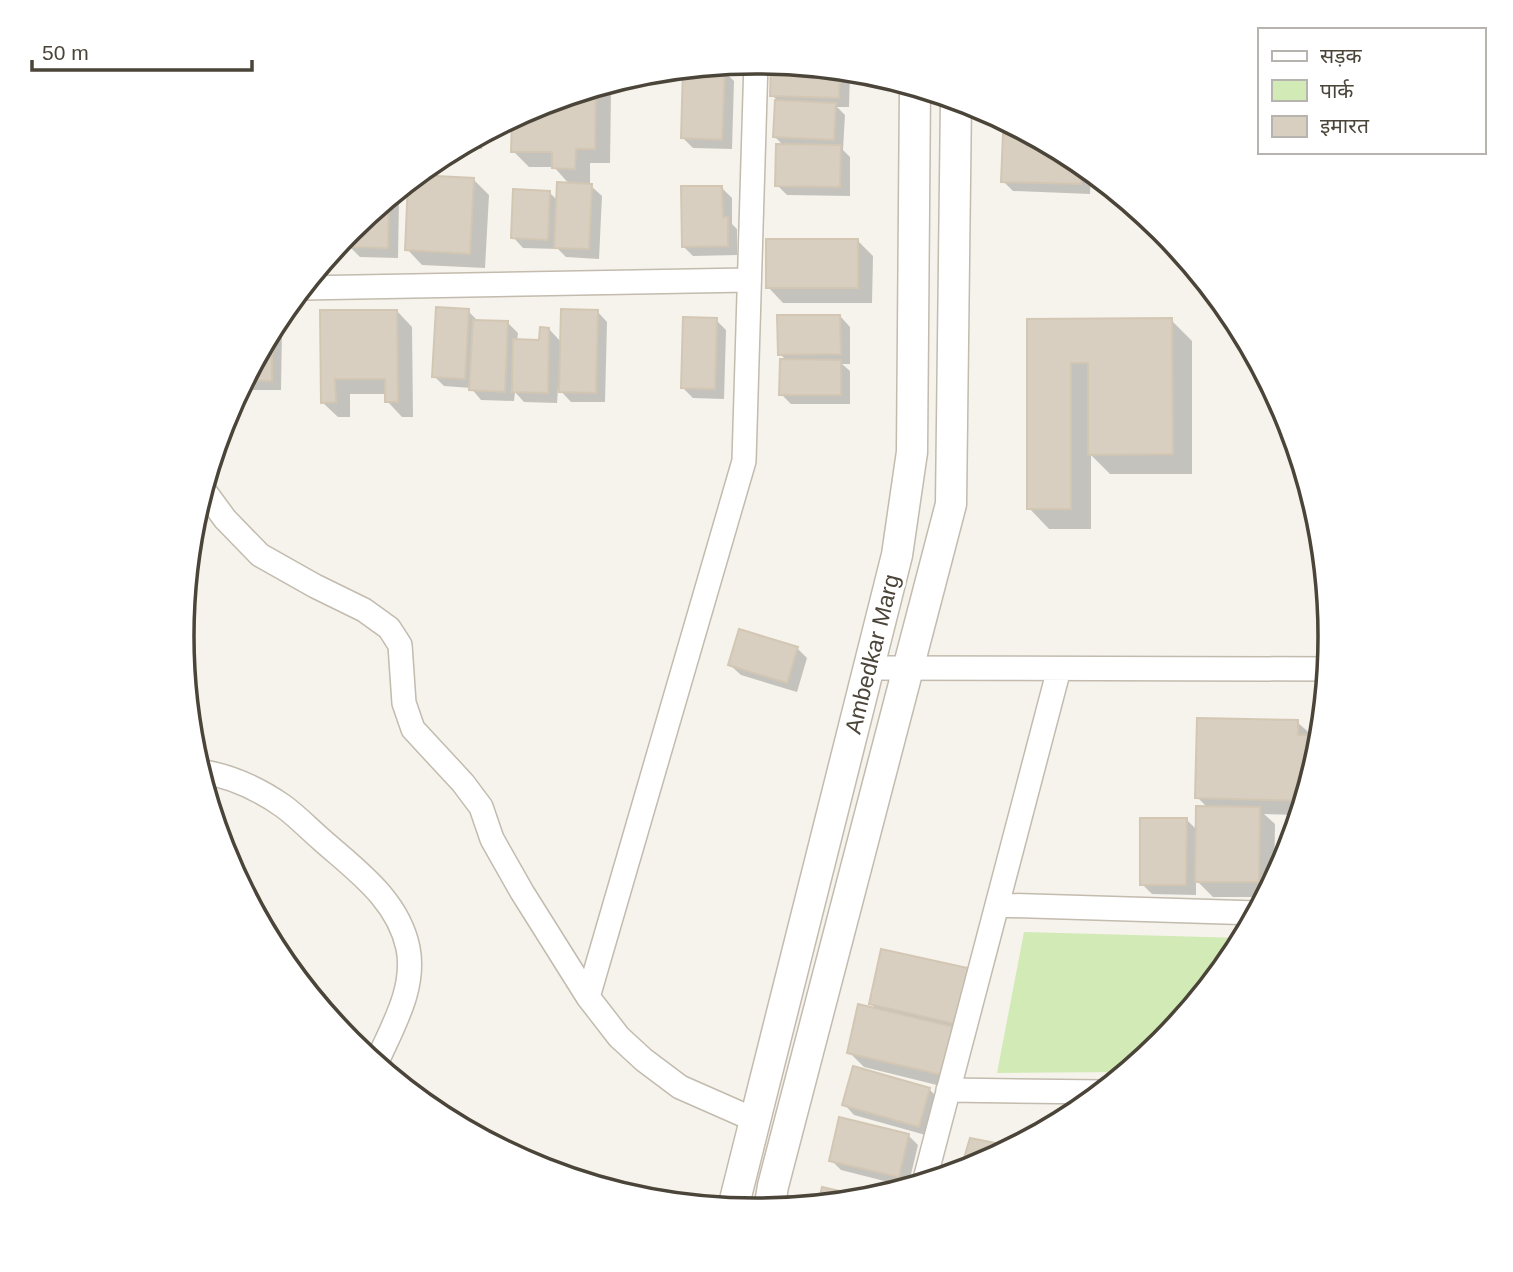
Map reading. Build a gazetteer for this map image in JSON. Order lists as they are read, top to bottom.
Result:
{
  "streets": {
    "street": ["Ambedkar Marg"]
  },
  "legend": ["सड़क", "पार्क", "इमारत"],
  "scale_bar": "50 m"
}
